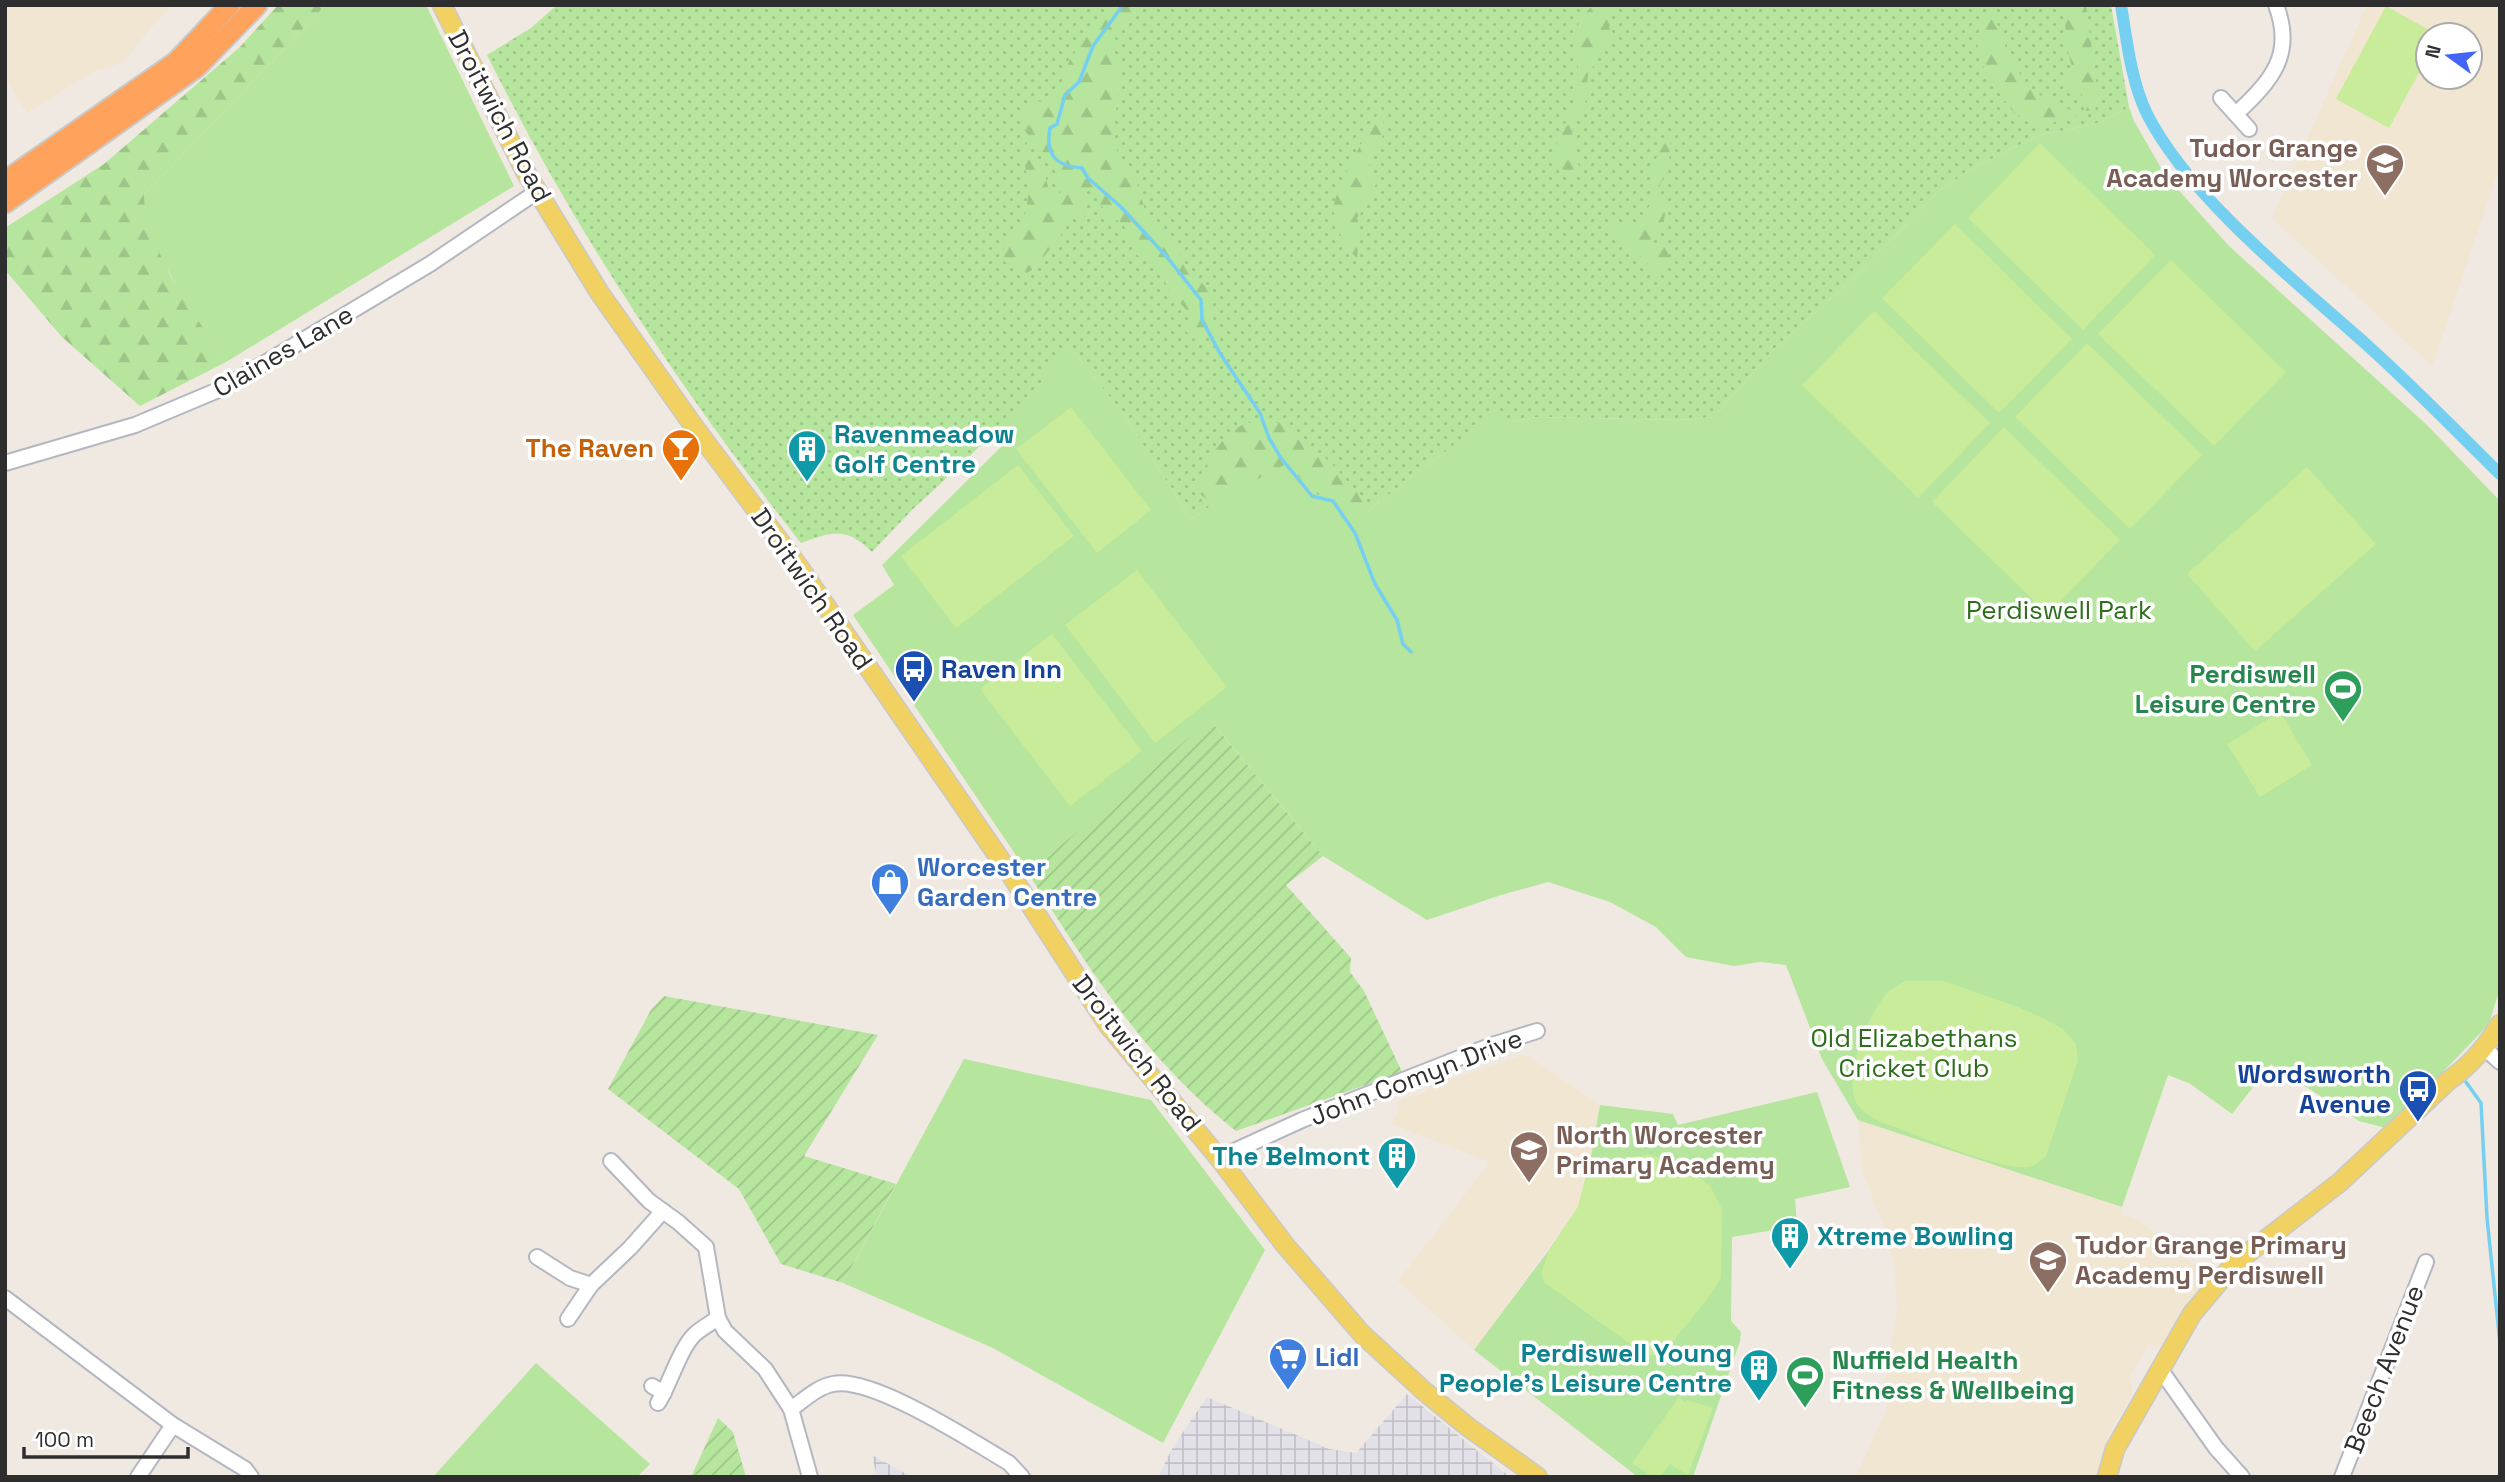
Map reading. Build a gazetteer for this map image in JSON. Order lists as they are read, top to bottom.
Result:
{
  "streets": {
    "main road": ["Droitwich Road"],
    "street": ["Claines Lane", "John Comyn Drive", "Beech Avenue"]
  },
  "crossings": [
    ["Droitwich Road", "Claines Lane"],
    ["Droitwich Road", "John Comyn Drive"]
  ],
  "parks": ["Perdiswell Park", "Old Elizabethans Cricket Club"],
  "places": {
    "school or university": ["Tudor Grange Academy Worcester", "North Worcester Primary Academy", "Tudor Grange Primary Academy Perdiswell"],
    "bar": ["The Raven"],
    "building": [
      "Ravenmeadow Golf Centre",
      "The Belmont",
      "Xtreme Bowling",
      "Perdiswell Young People's Leisure Centre"
    ],
    "bus stop": ["Raven Inn", "Wordsworth Avenue"],
    "sports": ["Perdiswell Leisure Centre", "Nuffield Health Fitness & Wellbeing"],
    "shop": ["Worcester Garden Centre"],
    "supermarket": ["Lidl"]
  },
  "scale_bar": "100 m",
  "north": "left"
}
